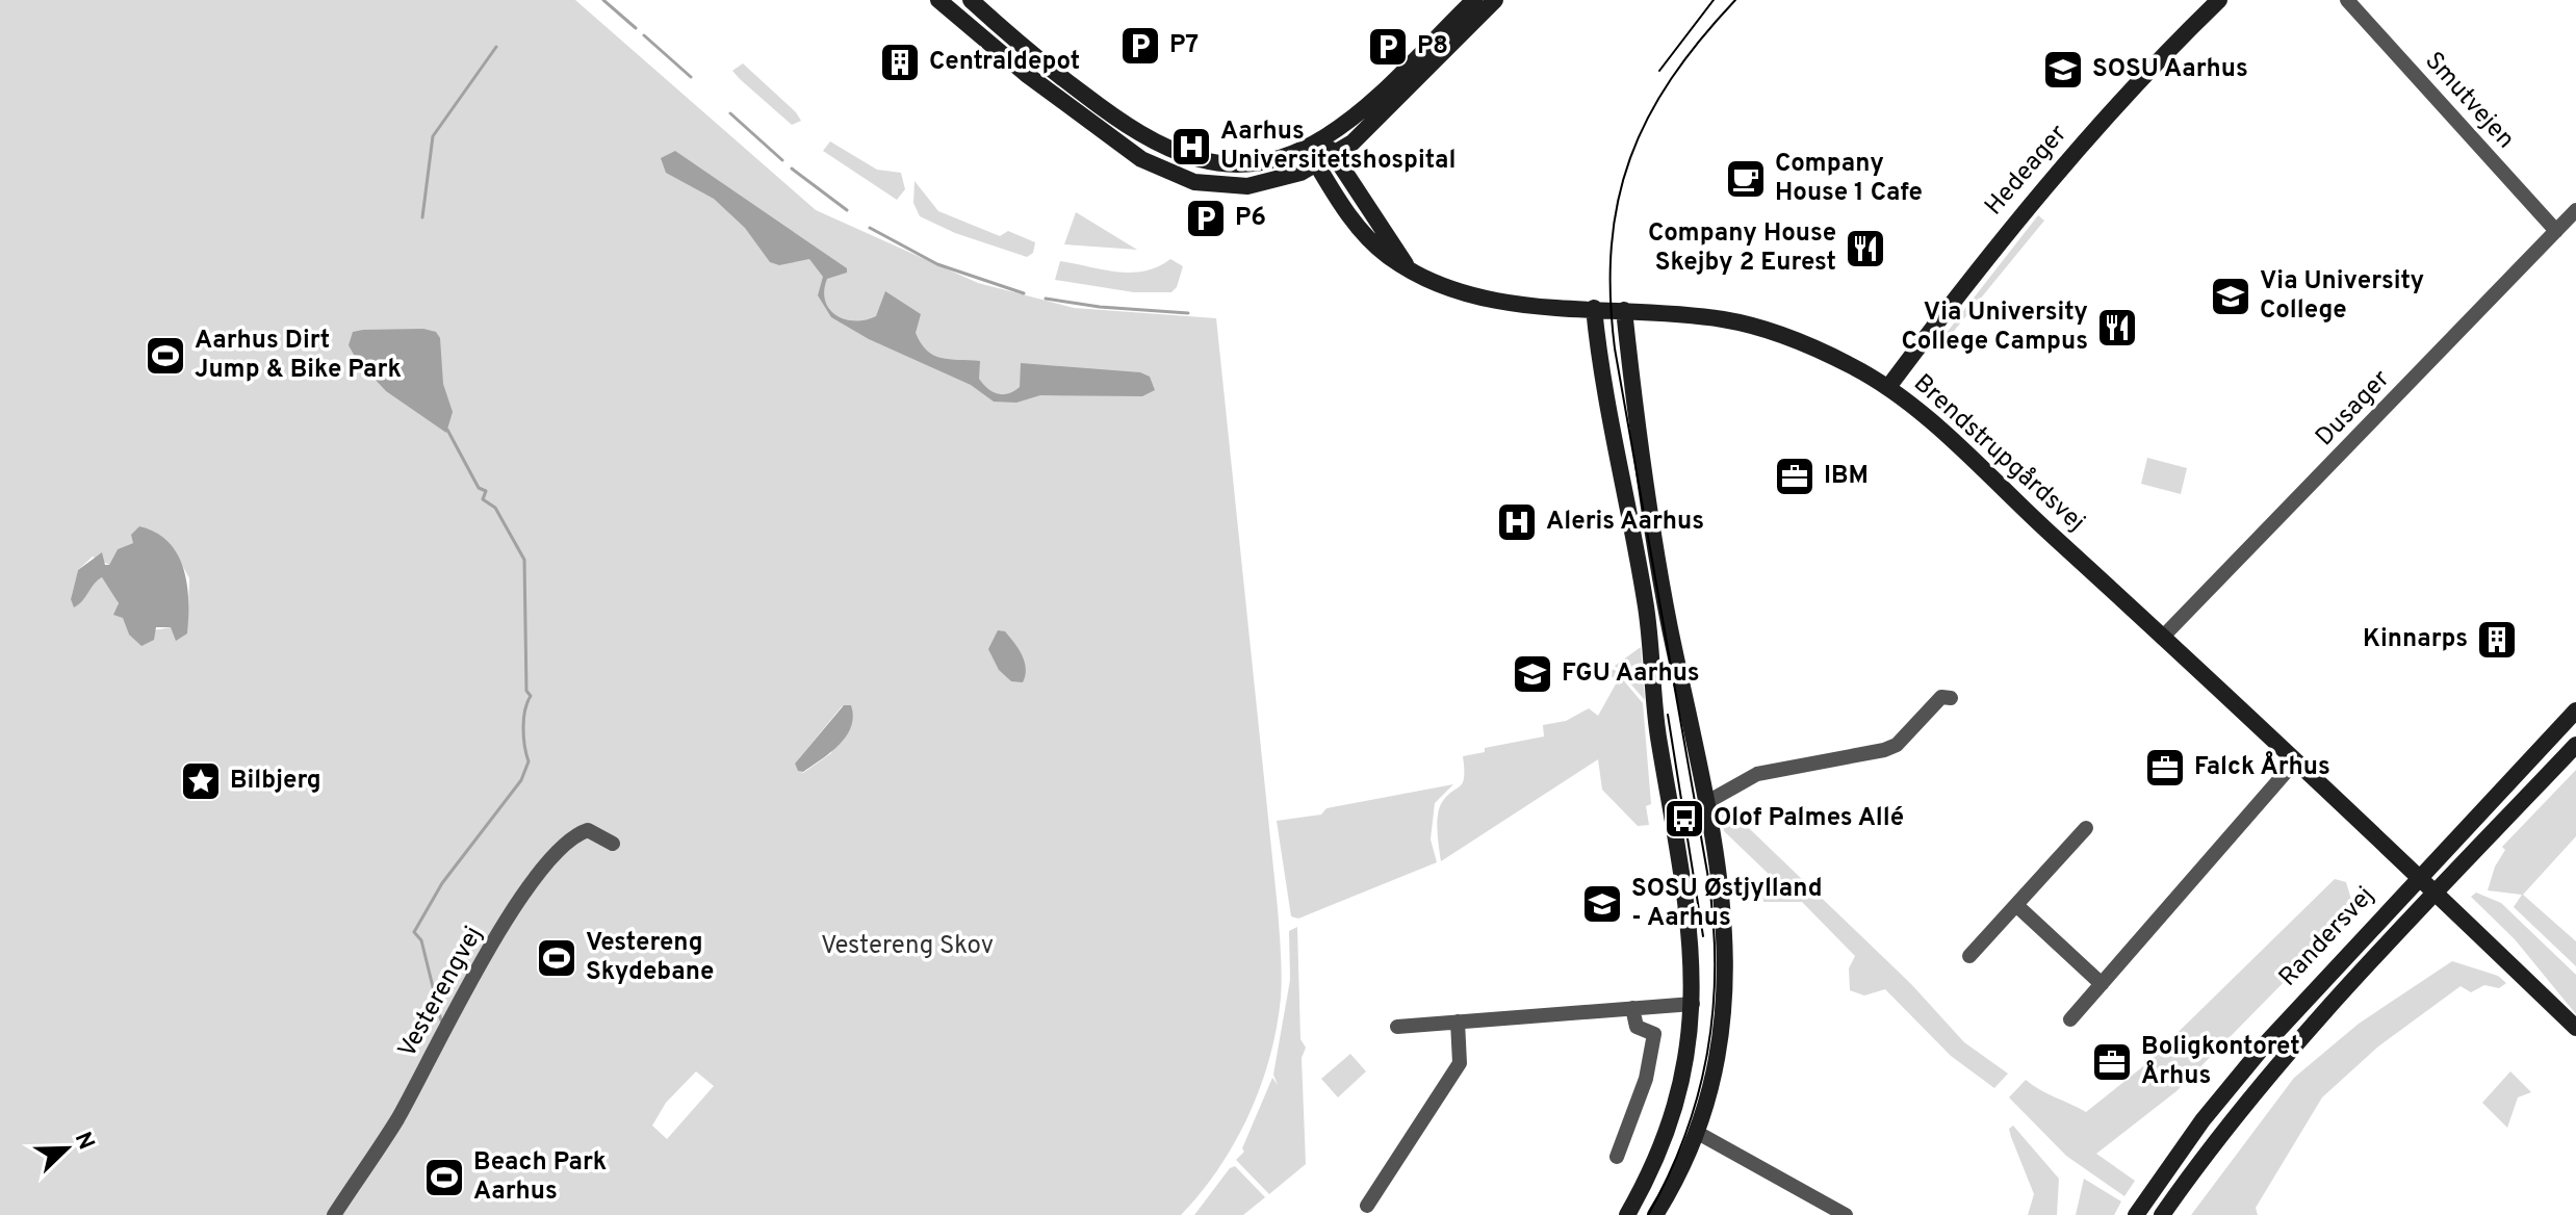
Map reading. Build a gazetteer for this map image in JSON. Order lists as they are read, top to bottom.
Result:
{
  "streets": {
    "street": [
      "Smutvejen",
      "Hedeager",
      "Dusager",
      "Brendstrupgårdsvej",
      "Randersvej",
      "Vesterengvej"
    ]
  },
  "crossings": [
    ["Smutvejen", "Dusager"],
    ["Hedeager", "Brendstrupgårdsvej"],
    ["Dusager", "Brendstrupgårdsvej"],
    ["Brendstrupgårdsvej", "Randersvej"]
  ],
  "parks": ["Vestereng Skov"],
  "places": {
    "parking": ["P7", "P8", "P6"],
    "building": ["Centraldepot", "Kinnarps"],
    "school or university": [
      "SOSU Aarhus",
      "Via University College",
      "FGU Aarhus",
      "SOSU Østjylland - Aarhus"
    ],
    "hospital": ["Aarhus Universitetshospital", "Aleris Aarhus"],
    "cafe": ["Company House 1 Cafe"],
    "restaurant": ["Company House Skejby 2 Eurest", "Via University College Campus"],
    "sports": ["Aarhus Dirt Jump & Bike Park", "Vestereng Skydebane", "Beach Park Aarhus"],
    "office": ["IBM", "Falck Århus", "Boligkontoret Århus"],
    "place": ["Bilbjerg"],
    "bus stop": ["Olof Palmes Allé"]
  },
  "north": "top right"
}
